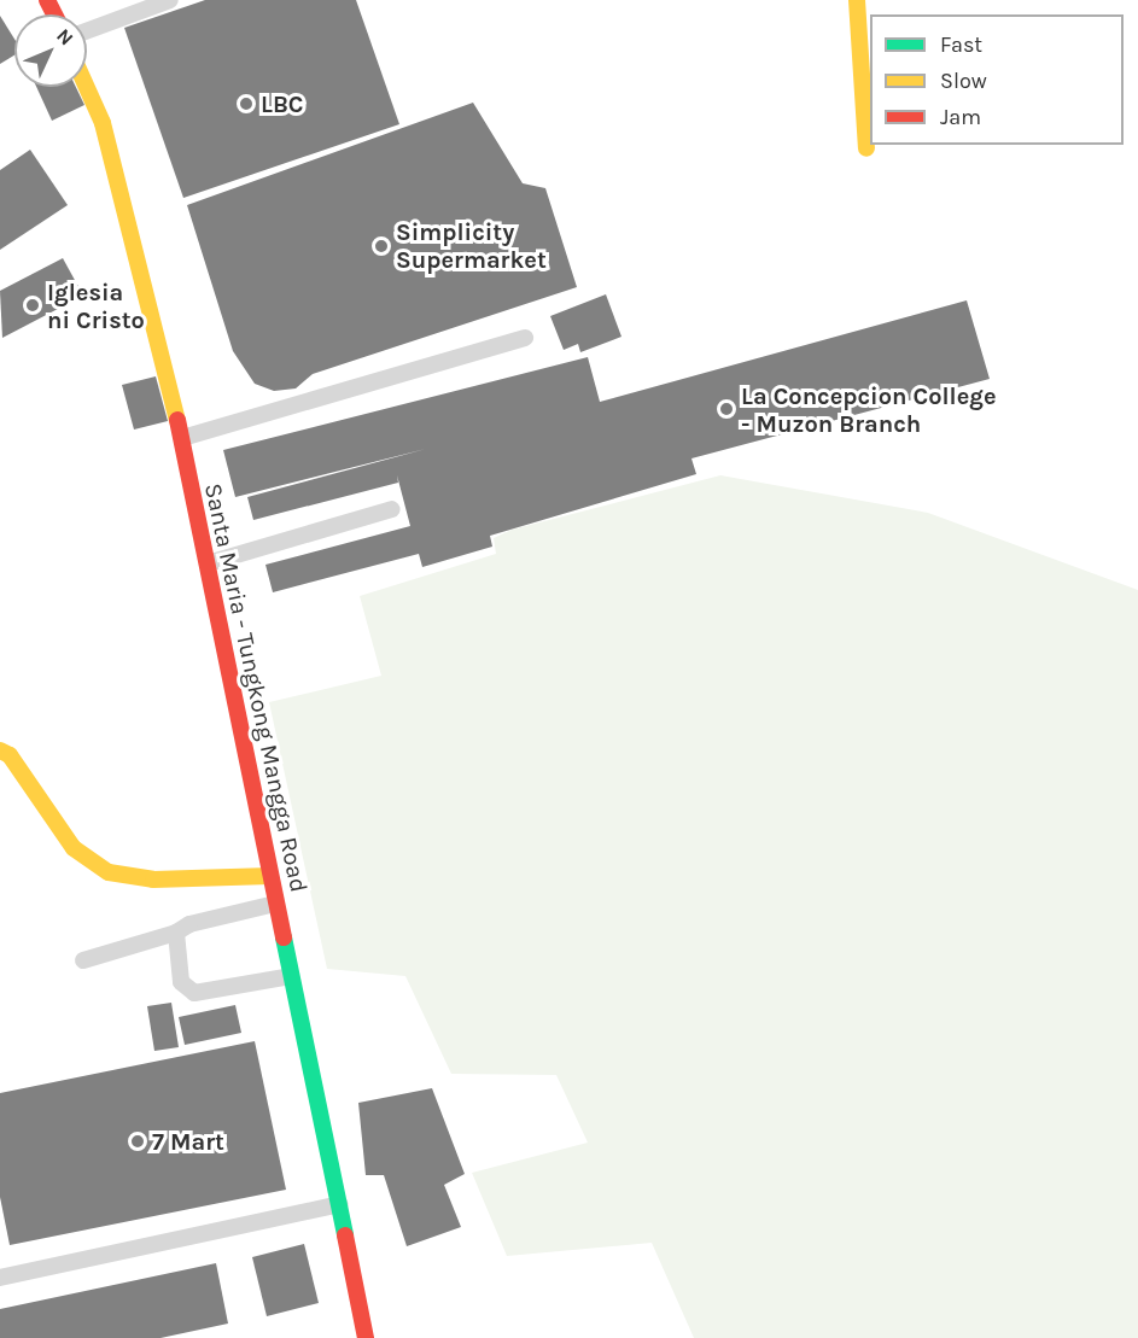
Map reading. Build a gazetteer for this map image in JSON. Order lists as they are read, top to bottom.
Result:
{
  "streets": {
    "main road": ["Santa Maria - Tungkong Mangga Road"]
  },
  "places": [
    "LBC",
    "Simplicity Supermarket",
    "Iglesia ni Cristo",
    "La Concepcion College - Muzon Branch",
    "7 Mart"
  ],
  "legend": ["Fast", "Slow", "Jam"],
  "north": "top right"
}
